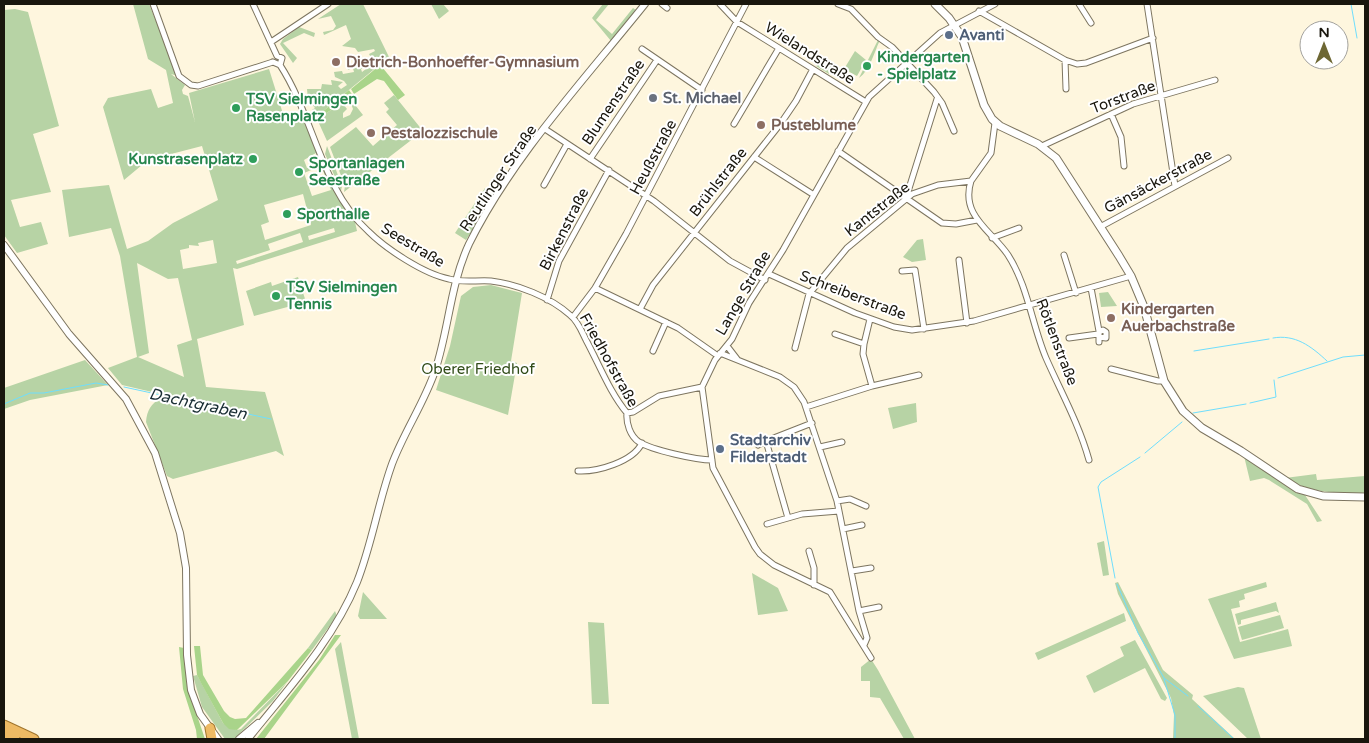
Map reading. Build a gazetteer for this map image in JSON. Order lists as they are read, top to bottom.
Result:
{
  "streets": {
    "street": [
      "Wielandstraße",
      "Torstraße",
      "Blumenstraße",
      "Heußstraße",
      "Reutlinger Straße",
      "Gänsäckerstraße",
      "Brühlstraße",
      "Kantstraße",
      "Birkenstraße",
      "Seestraße",
      "Lange Straße",
      "Schreiberstraße",
      "Rötlenstraße",
      "Friedhofstraße"
    ]
  },
  "crossings": [
    ["Wielandstraße", "Heußstraße"],
    ["Wielandstraße", "Brühlstraße"],
    ["Wielandstraße", "Lange Straße"],
    ["Blumenstraße", "Heußstraße"],
    ["Heußstraße", "Friedhofstraße"],
    ["Reutlinger Straße", "Seestraße"],
    ["Reutlinger Straße", "Friedhofstraße"],
    ["Kantstraße", "Schreiberstraße"],
    ["Kantstraße", "Rötlenstraße"],
    ["Birkenstraße", "Friedhofstraße"],
    ["Seestraße", "Friedhofstraße"],
    ["Lange Straße", "Schreiberstraße"],
    ["Schreiberstraße", "Rötlenstraße"]
  ],
  "water": ["Dachtgraben"],
  "parks": ["Oberer Friedhof"],
  "places": [
    "Avanti",
    "Dietrich-Bonhoeffer-Gymnasium",
    "Kindergarten - Spielplatz",
    "St. Michael",
    "TSV Sielmingen Rasenplatz",
    "Pusteblume",
    "Pestalozzischule",
    "Kunstrasenplatz",
    "Sportanlagen Seestraße",
    "Sporthalle",
    "TSV Sielmingen Tennis",
    "Kindergarten Auerbachstraße",
    "Stadtarchiv Filderstadt"
  ],
  "north": "top"
}
